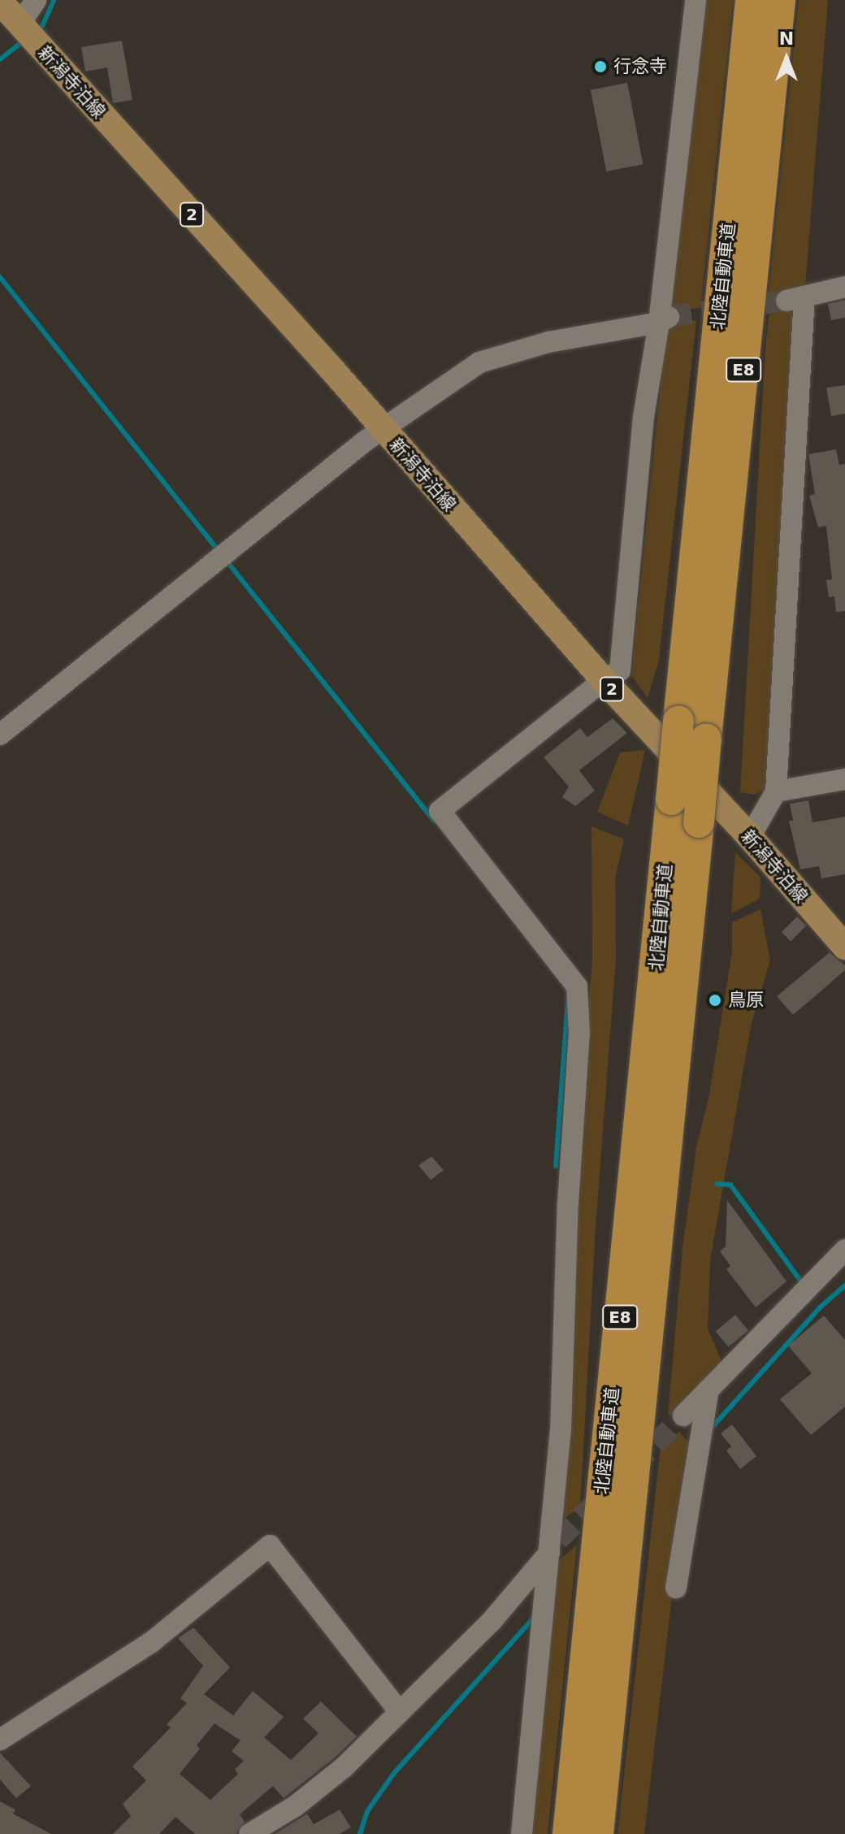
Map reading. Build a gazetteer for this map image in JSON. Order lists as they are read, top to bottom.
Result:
{
  "streets": {
    "highway": ["北陸自動車道", "E8"],
    "main road": ["新潟寺泊線", "2"]
  },
  "places": ["行念寺", "鳥原"],
  "north": "top"
}
